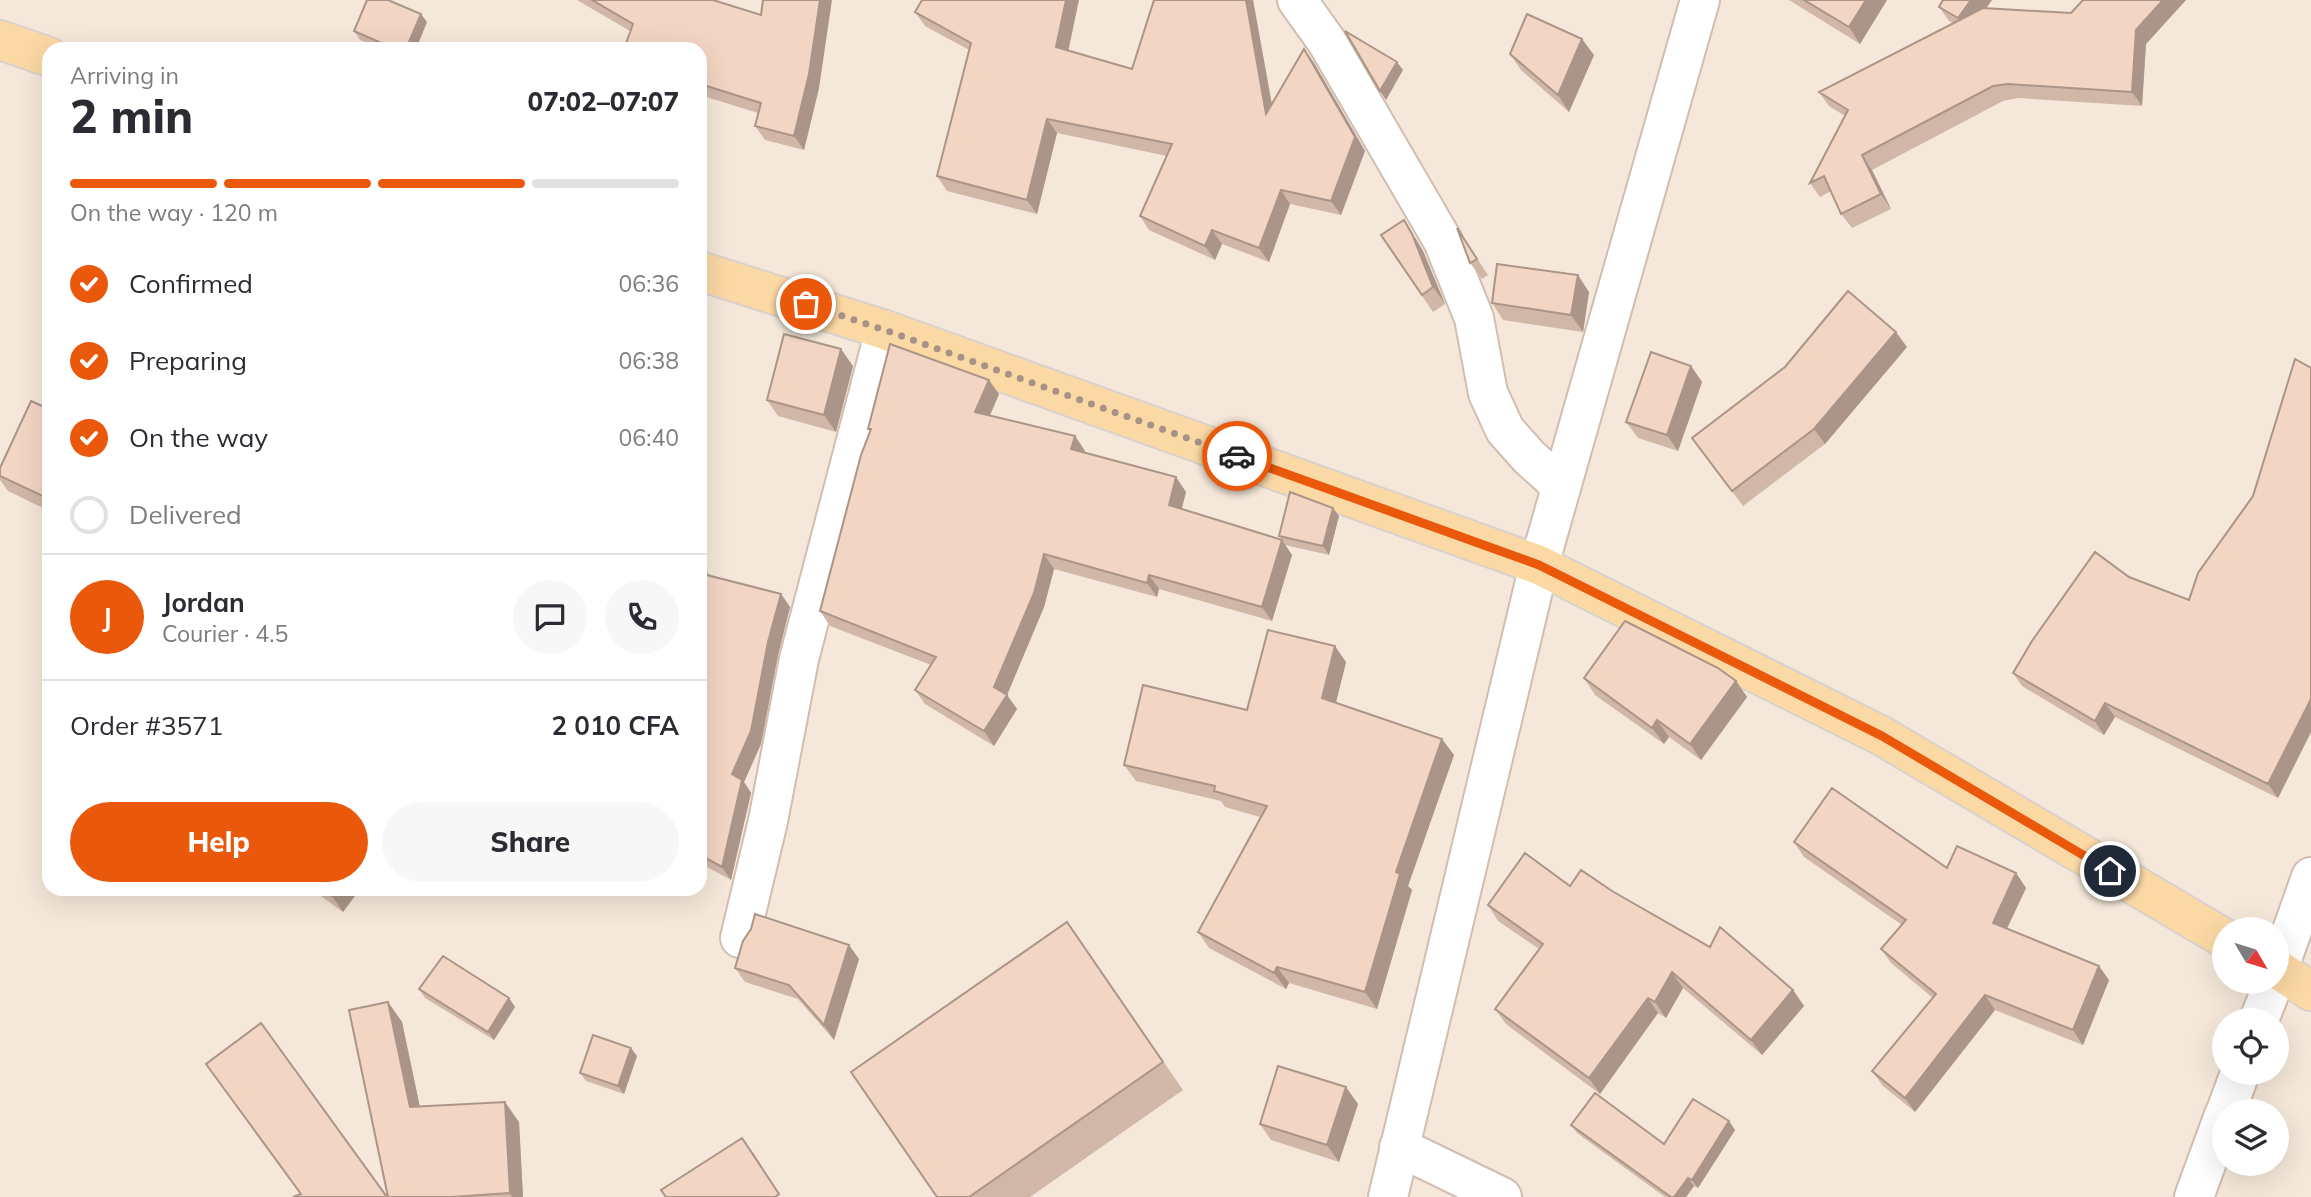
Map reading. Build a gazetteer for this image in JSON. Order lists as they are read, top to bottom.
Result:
{
  "north": "bottom right",
  "page": {
    "heading": ["2 min", "Arriving in", "07:02–07:07"],
    "panel": [
      "Jordan",
      "Courier · 4.5",
      "Order #3571",
      "2 010 CFA"
    ],
    "bar": "On the way · 120 m",
    "list": [
      ["Confirmed", "06:36"],
      ["Preparing", "06:38"],
      ["On the way", "06:40"],
      "Delivered"
    ],
    "round": "J",
    "buttons": ["Help", "Share"]
  }
}
